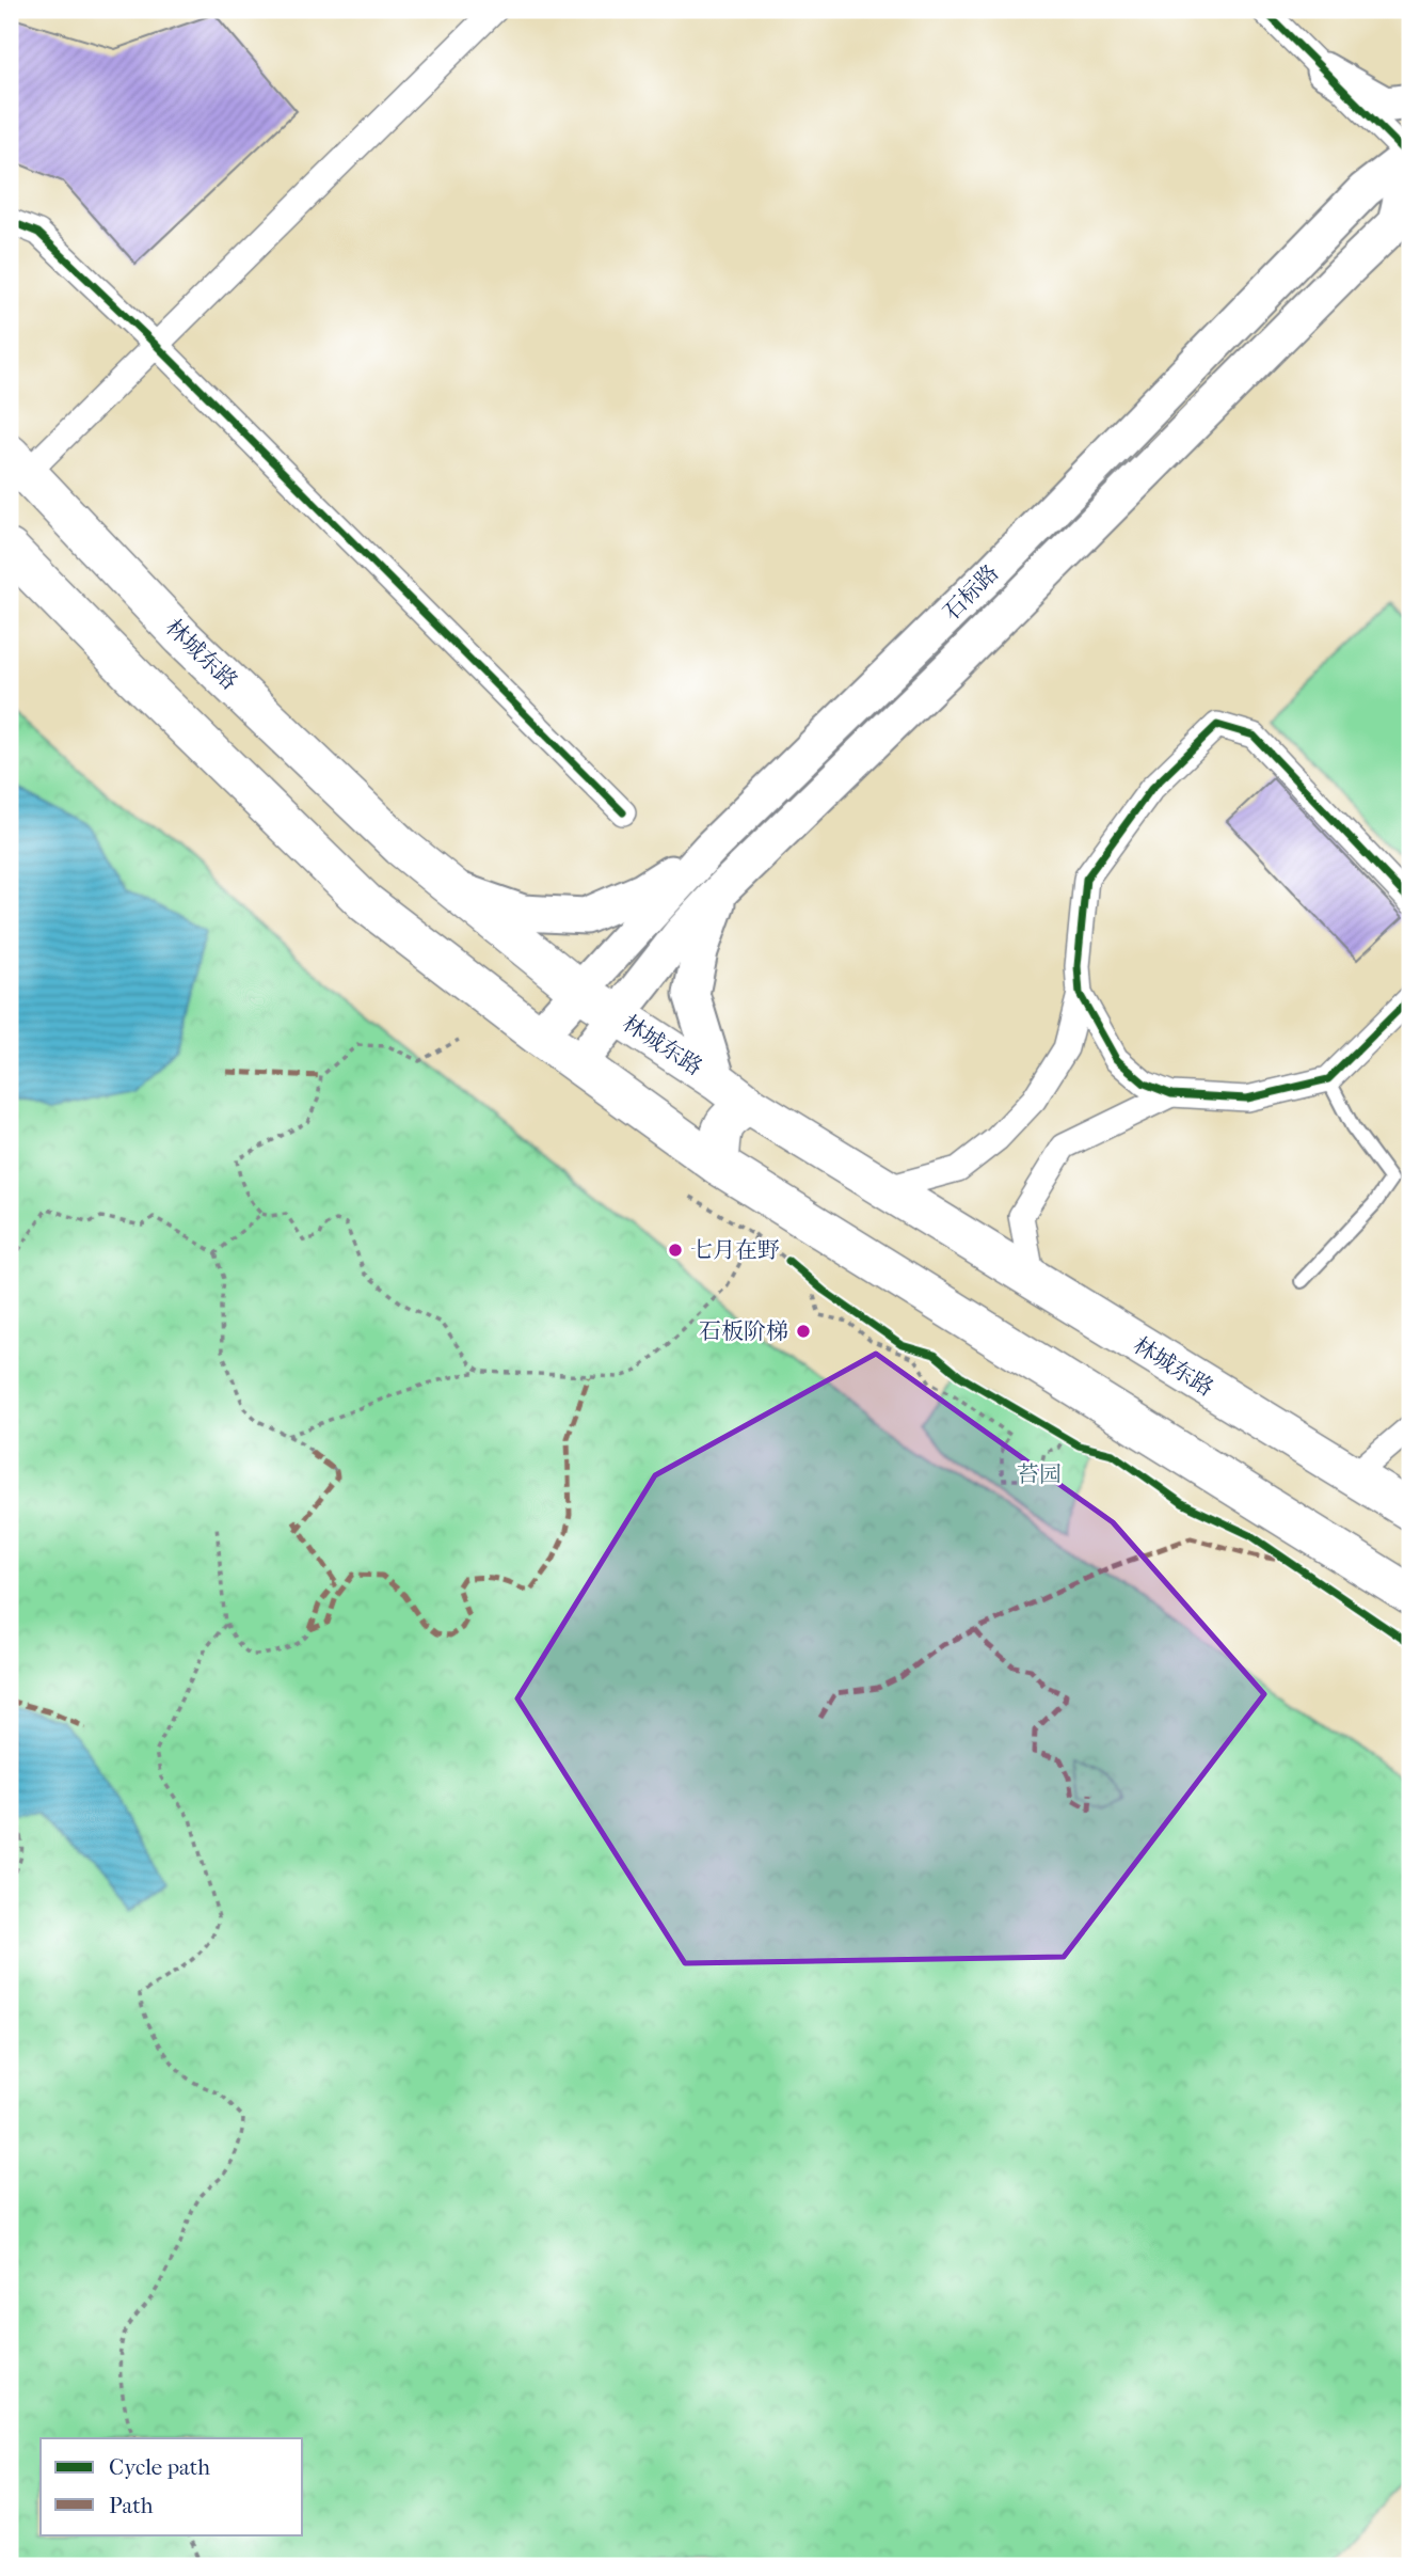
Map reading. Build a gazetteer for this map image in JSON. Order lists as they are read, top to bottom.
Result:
{
  "streets": {
    "main road": ["石标路", "林城东路"]
  },
  "crossings": [
    ["石标路", "林城东路"]
  ],
  "parks": ["苔园"],
  "places": ["七月在野", "石板阶梯"],
  "legend": ["Cycle path", "Path"]
}
